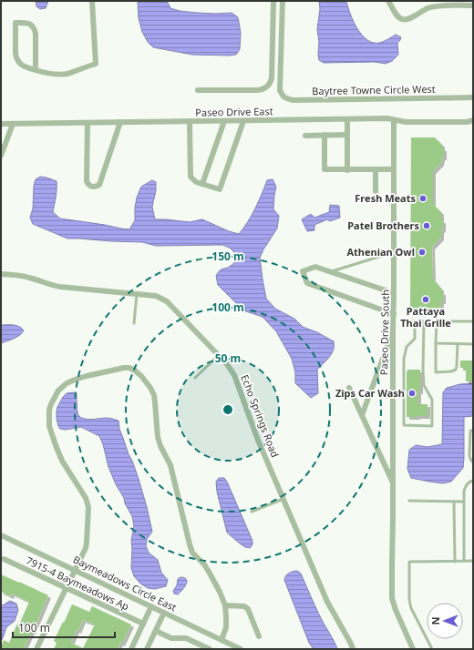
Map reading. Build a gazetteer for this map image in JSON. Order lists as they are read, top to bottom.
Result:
{
  "streets": {
    "street": [
      "Baytree Towne Circle West",
      "Paseo Drive East",
      "Paseo Drive South",
      "Echo Springs Road",
      "7915-4 Baymeadows Ap",
      "Baymeadows Circle East"
    ]
  },
  "crossings": [
    ["Paseo Drive East", "Paseo Drive South"]
  ],
  "places": [
    "Fresh Meats",
    "Patel Brothers",
    "Athenian Owl",
    "Pattaya Thai Grille",
    "Zips Car Wash"
  ],
  "scale_bar": "100 m",
  "north": "left",
  "rings": ["150 m", "100 m", "50 m"]
}
